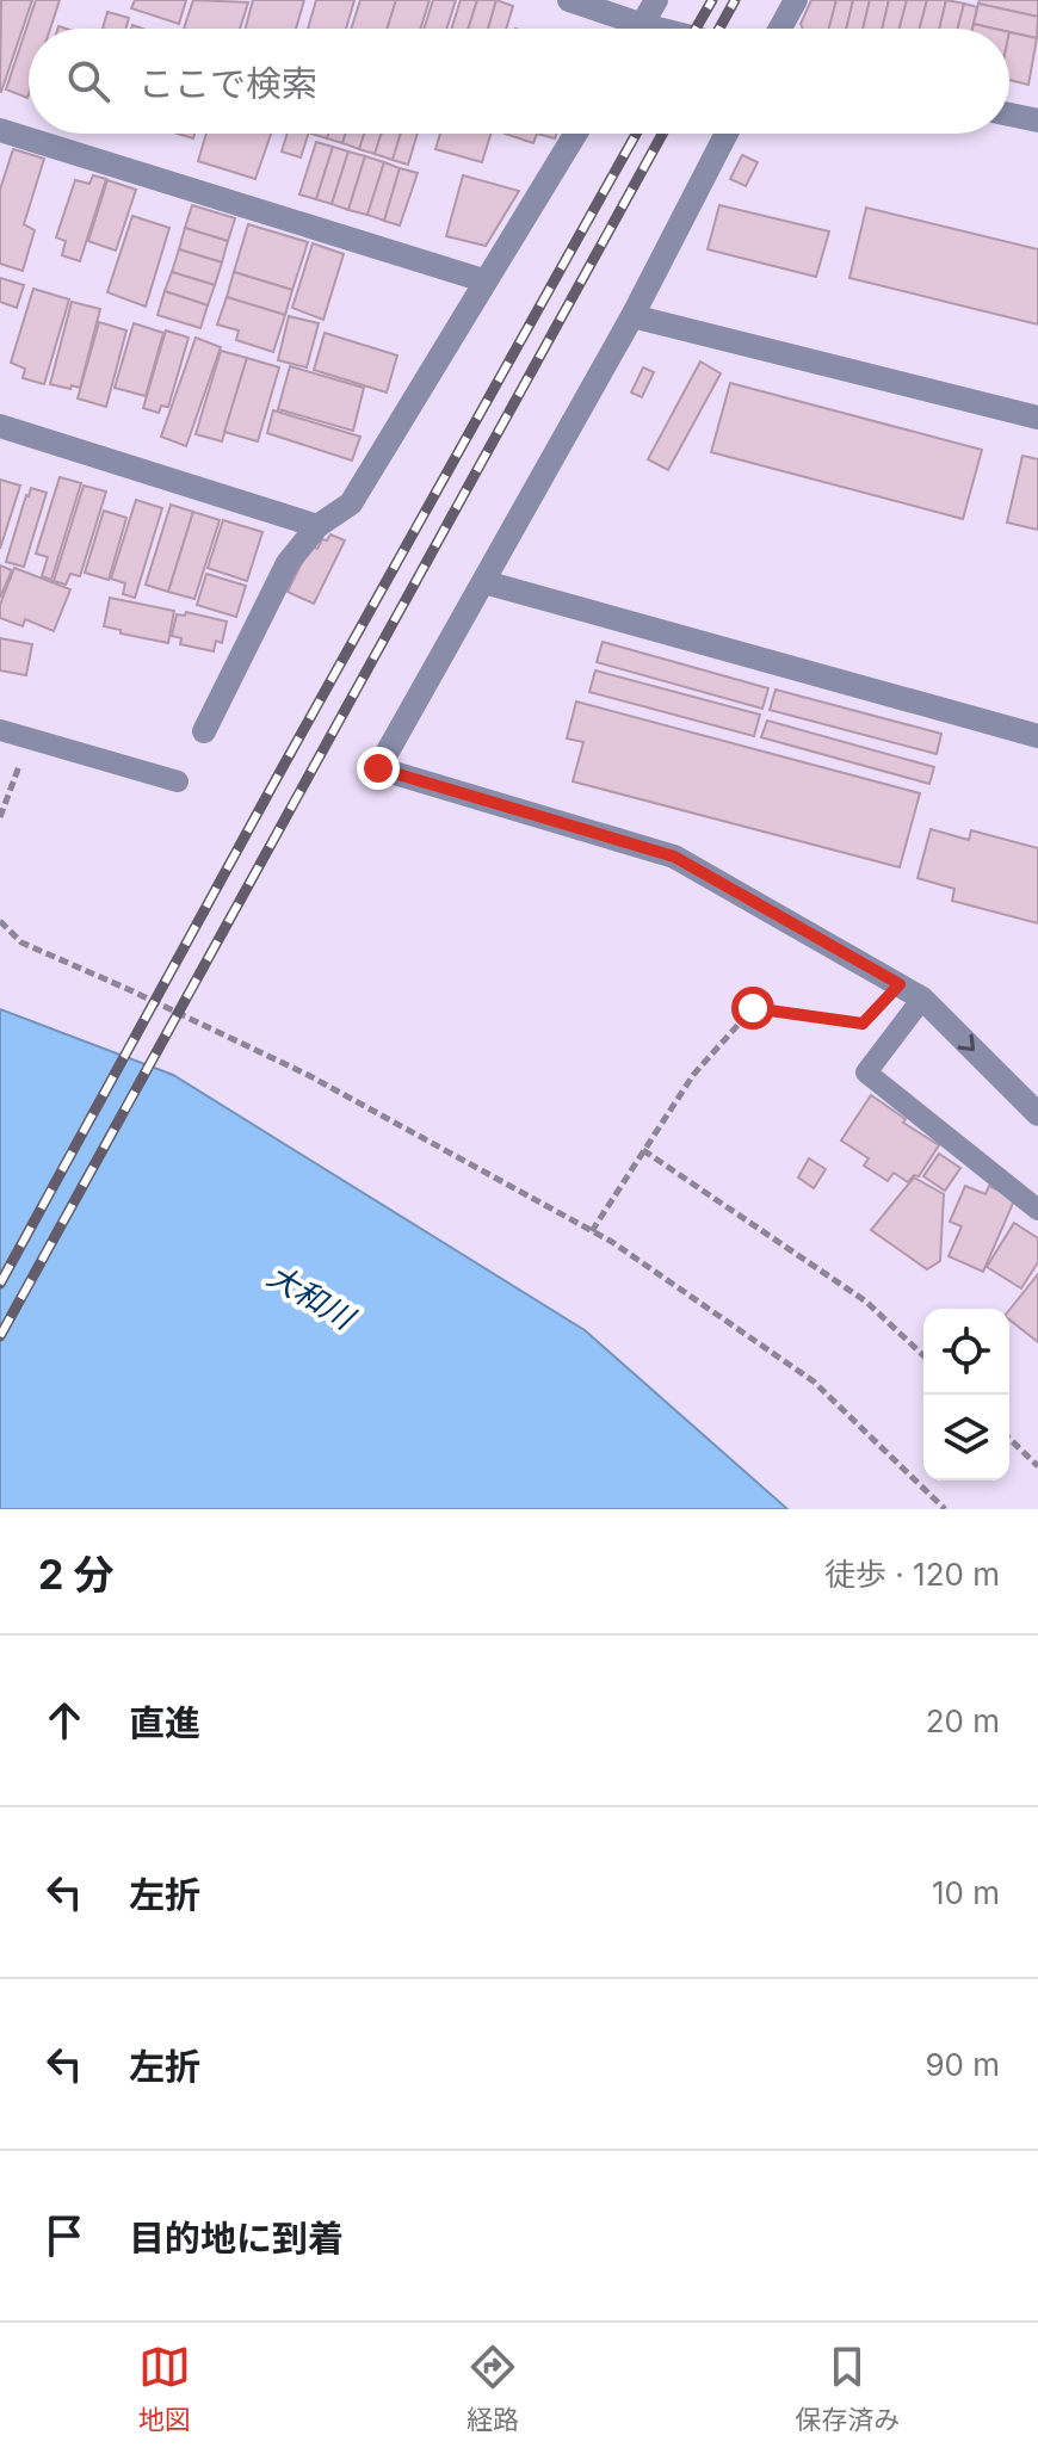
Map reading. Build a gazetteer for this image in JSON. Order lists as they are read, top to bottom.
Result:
{
  "water": ["大和川"],
  "page": {
    "search": "ここで検索",
    "heading": ["2 分", "徒歩 · 120 m"],
    "list": [
      ["直進", "20 m"],
      ["左折", "10 m"],
      ["左折", "90 m"],
      "目的地に到着"
    ],
    "nav": ["地図", "経路", "保存済み"]
  }
}
